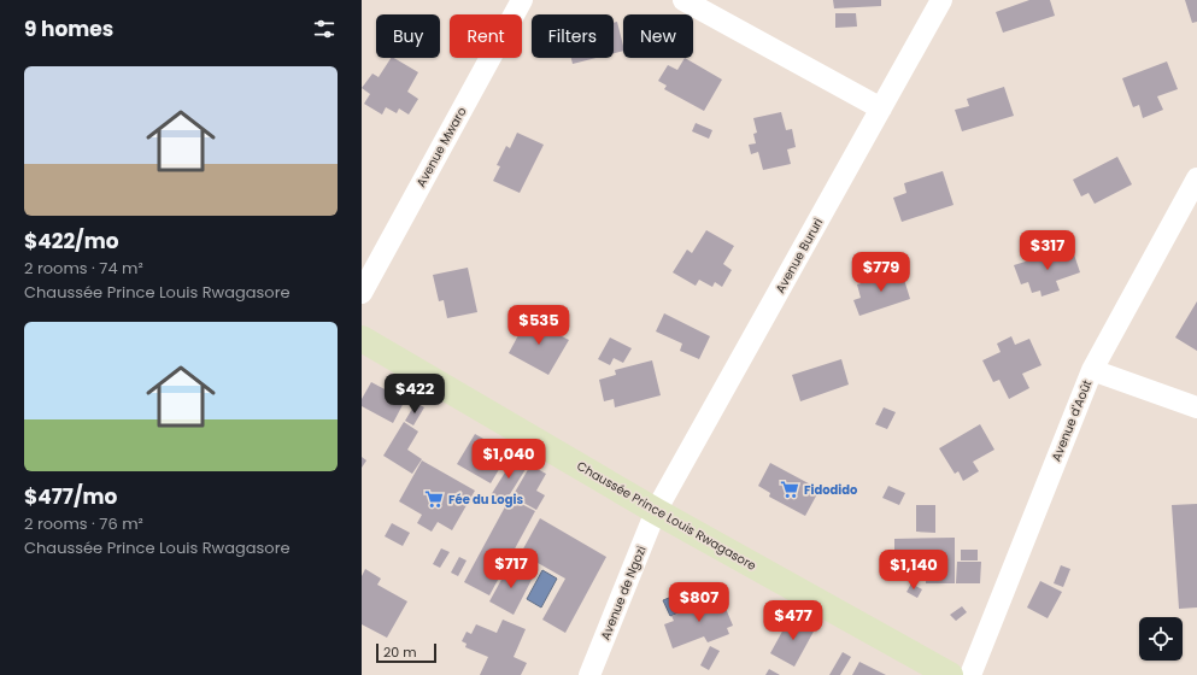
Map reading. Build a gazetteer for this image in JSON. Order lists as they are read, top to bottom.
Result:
{
  "streets": {
    "street": [
      "Avenue Mwaro",
      "Avenue Bururi",
      "Avenue d'Août",
      "Chaussée Prince Louis Rwagasore",
      "Avenue de Ngozi"
    ]
  },
  "crossings": [
    ["Avenue Bururi", "Chaussée Prince Louis Rwagasore"],
    ["Avenue Bururi", "Avenue de Ngozi"],
    ["Chaussée Prince Louis Rwagasore", "Avenue de Ngozi"]
  ],
  "places": {
    "supermarket": ["Fidodido", "Fée du Logis"]
  },
  "scale_bar": "20 m",
  "page": {
    "heading": "9 homes",
    "chip": [
      "Buy",
      "Rent",
      "Filters",
      "New"
    ],
    "list": [
      {
        "name": "$422/mo",
        "note": "2 rooms · 74 m² · Chaussée Prince Louis Rwagasore"
      },
      {
        "name": "$477/mo",
        "note": "2 rooms · 76 m² · Chaussée Prince Louis Rwagasore"
      }
    ],
    "price": [
      "$317",
      "$779",
      "$535",
      "$422",
      "$1,040",
      "$717",
      "$1,140",
      "$807",
      "$477"
    ],
    "scale": "20 m"
  }
}
